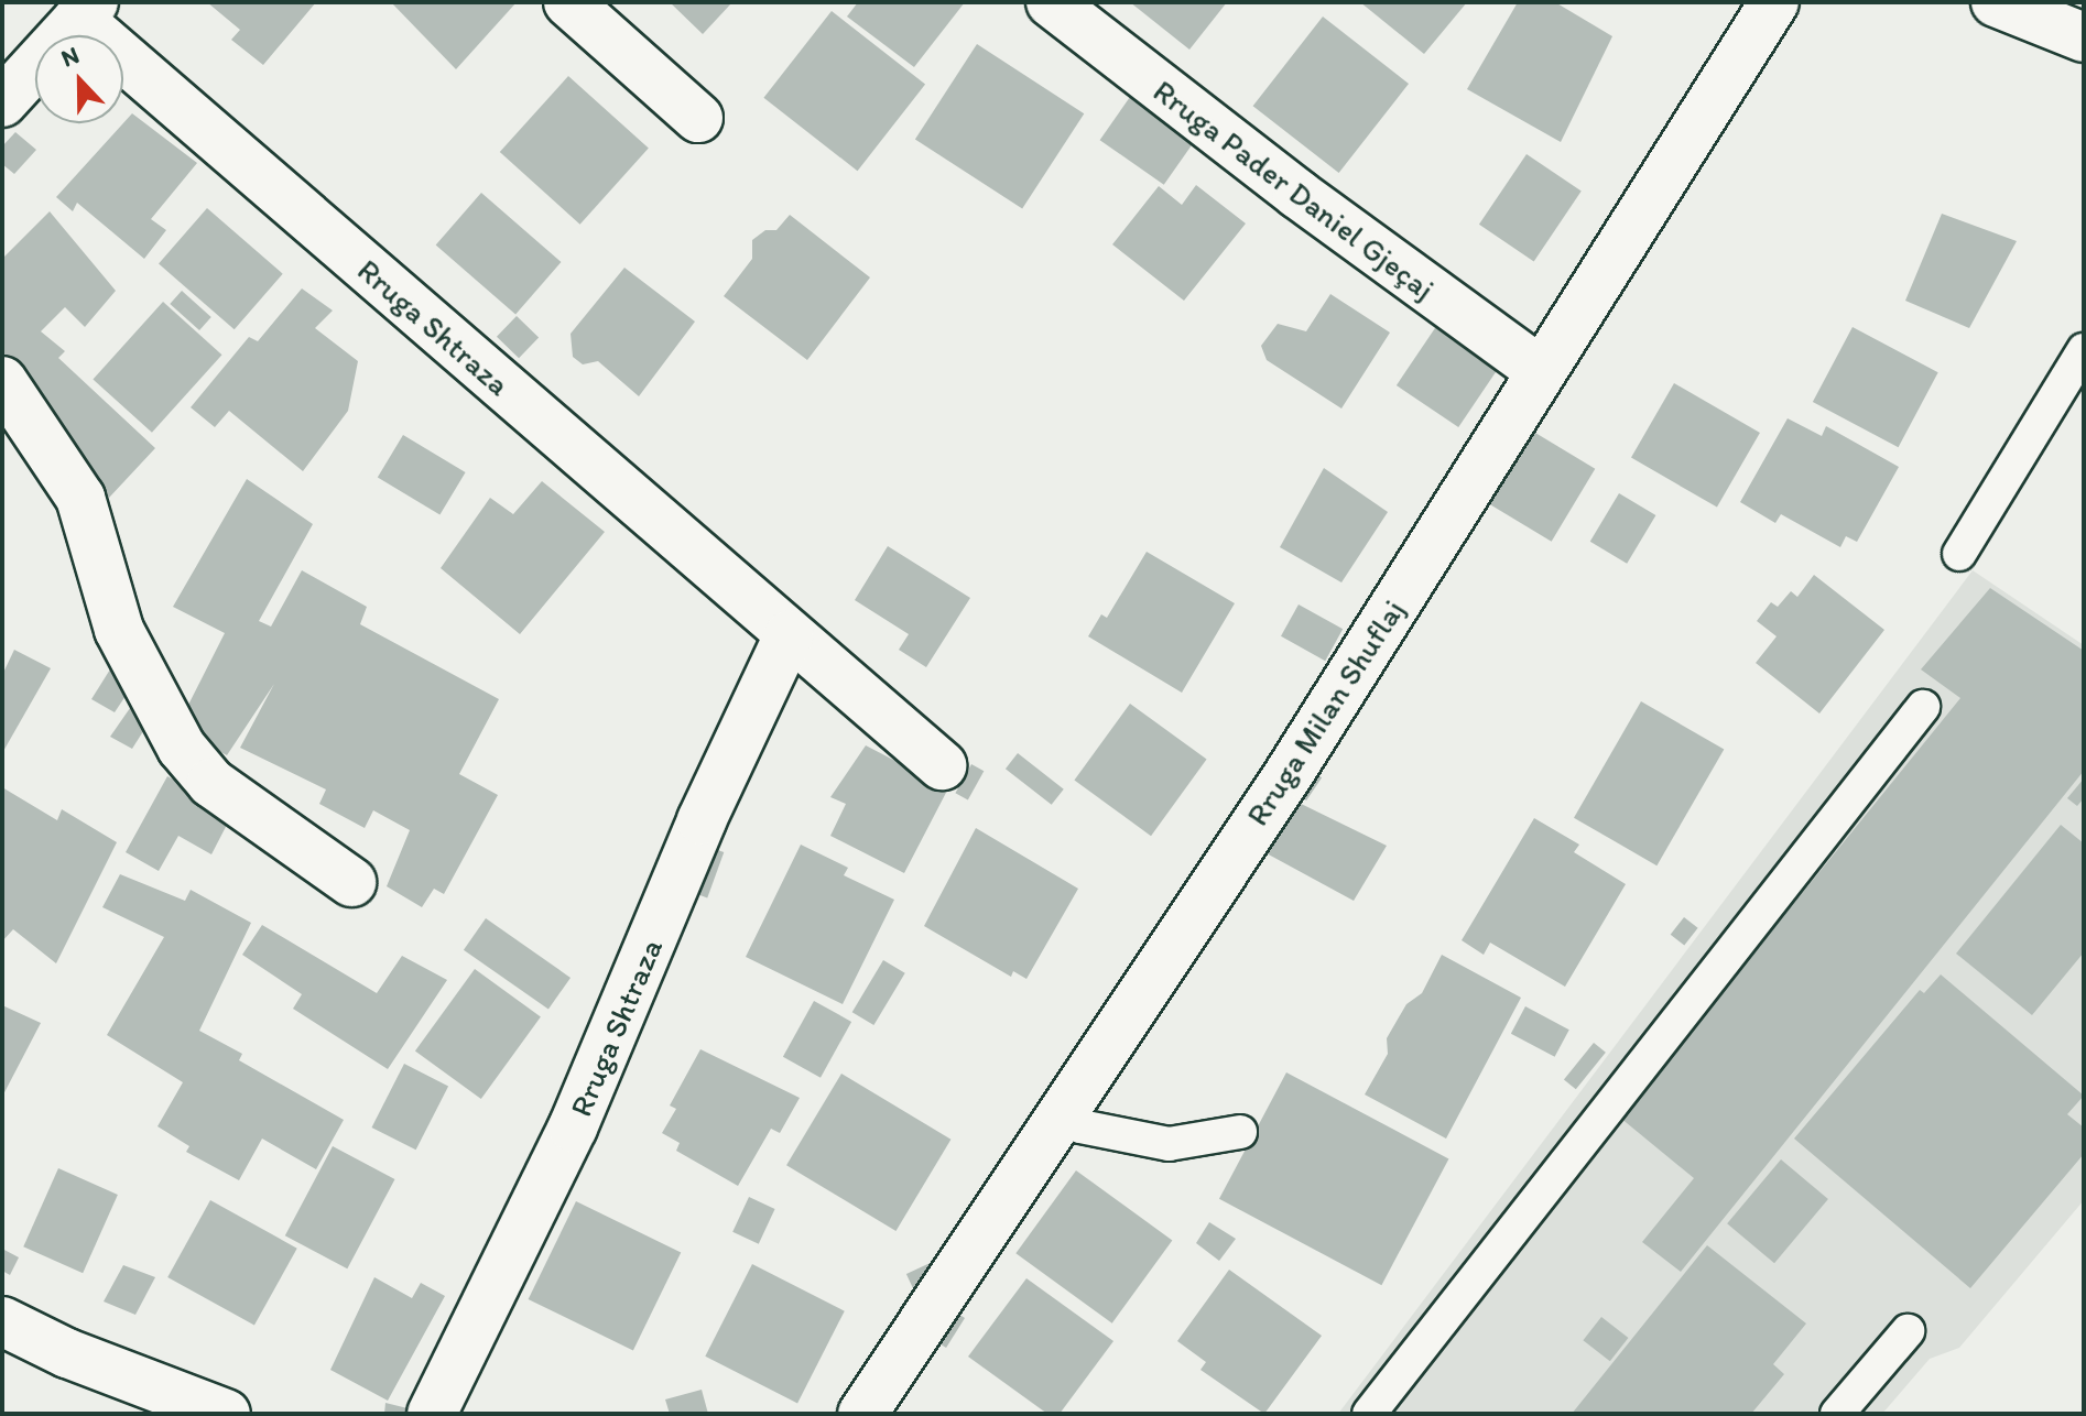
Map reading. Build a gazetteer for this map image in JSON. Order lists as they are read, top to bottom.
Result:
{
  "streets": {
    "street": ["Rruga Pader Daniel Gjeçaj", "Rruga Shtraza", "Rruga Milan Shuflaj"]
  },
  "crossings": [
    ["Rruga Pader Daniel Gjeçaj", "Rruga Milan Shuflaj"]
  ],
  "north": "top"
}
